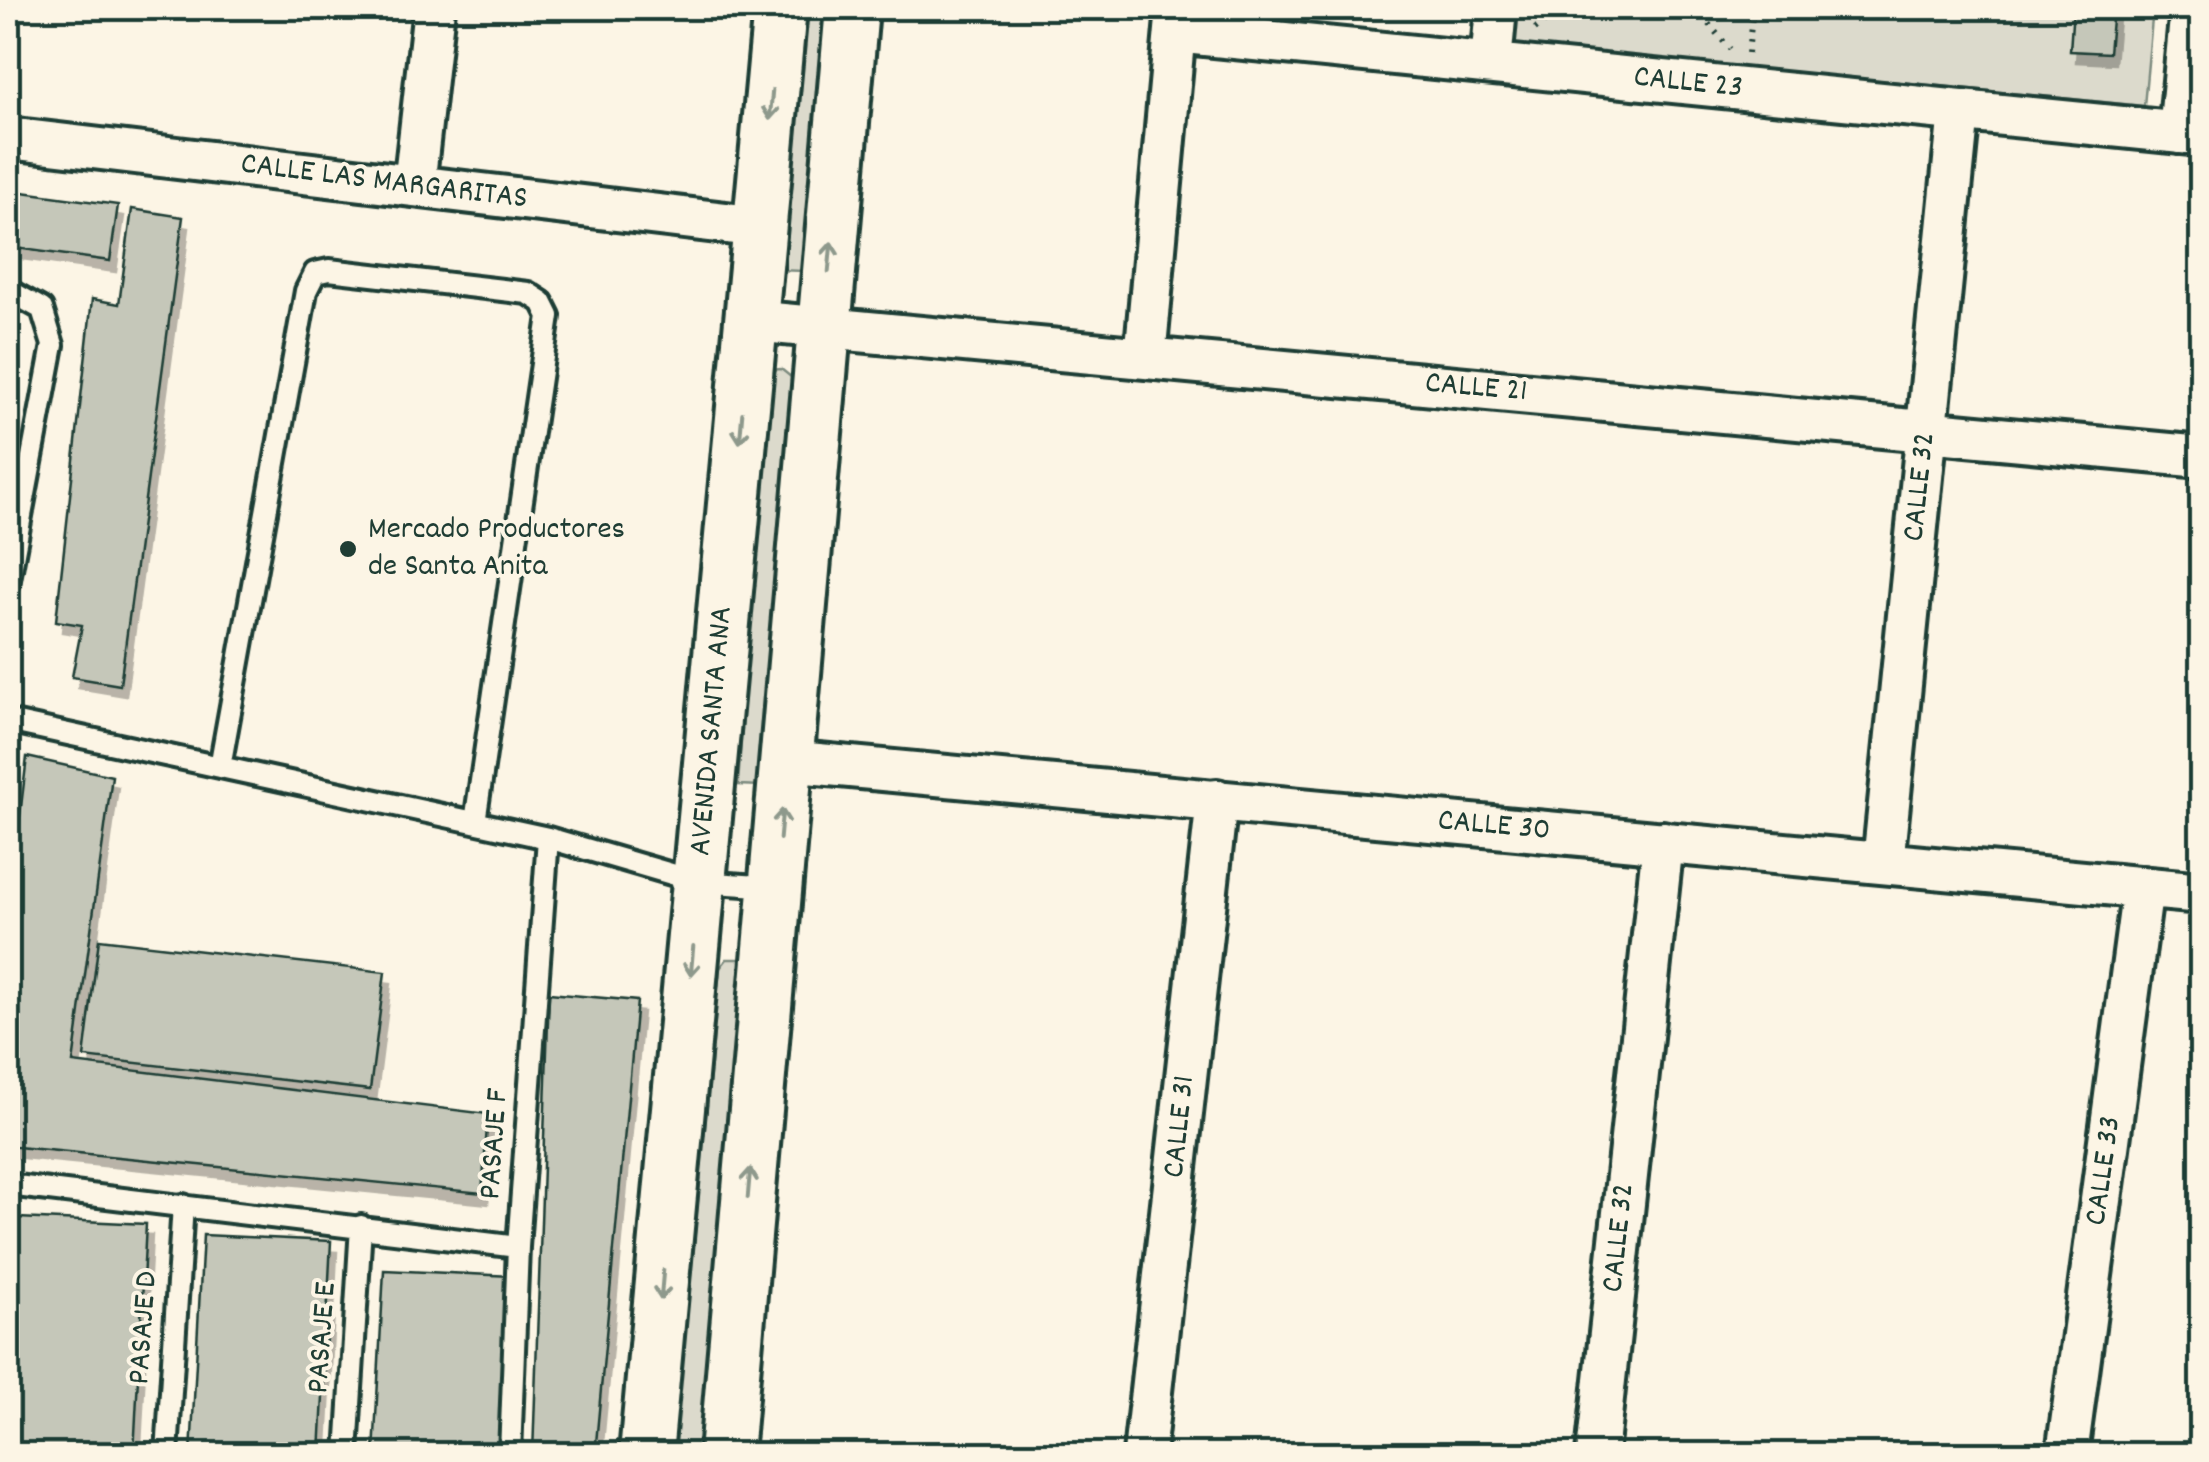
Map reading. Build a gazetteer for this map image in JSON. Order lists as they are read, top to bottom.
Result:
{
  "streets": {
    "street": [
      "CALLE 23",
      "CALLE LAS MARGARITAS",
      "CALLE 21",
      "CALLE 32",
      "AVENIDA SANTA ANA",
      "CALLE 30",
      "CALLE 31",
      "CALLE 33"
    ],
    "lane": ["PASAJE F", "PASAJE D", "PASAJE E"]
  },
  "crossings": [
    ["CALLE 23", "CALLE 21"],
    ["CALLE 23", "CALLE 32"],
    ["CALLE LAS MARGARITAS", "AVENIDA SANTA ANA"],
    ["CALLE 21", "CALLE 32"],
    ["CALLE 21", "AVENIDA SANTA ANA"],
    ["CALLE 32", "CALLE 30"],
    ["CALLE 30", "CALLE 31"],
    ["CALLE 30", "CALLE 33"]
  ],
  "places": ["Mercado Productores de Santa Anita"]
}
